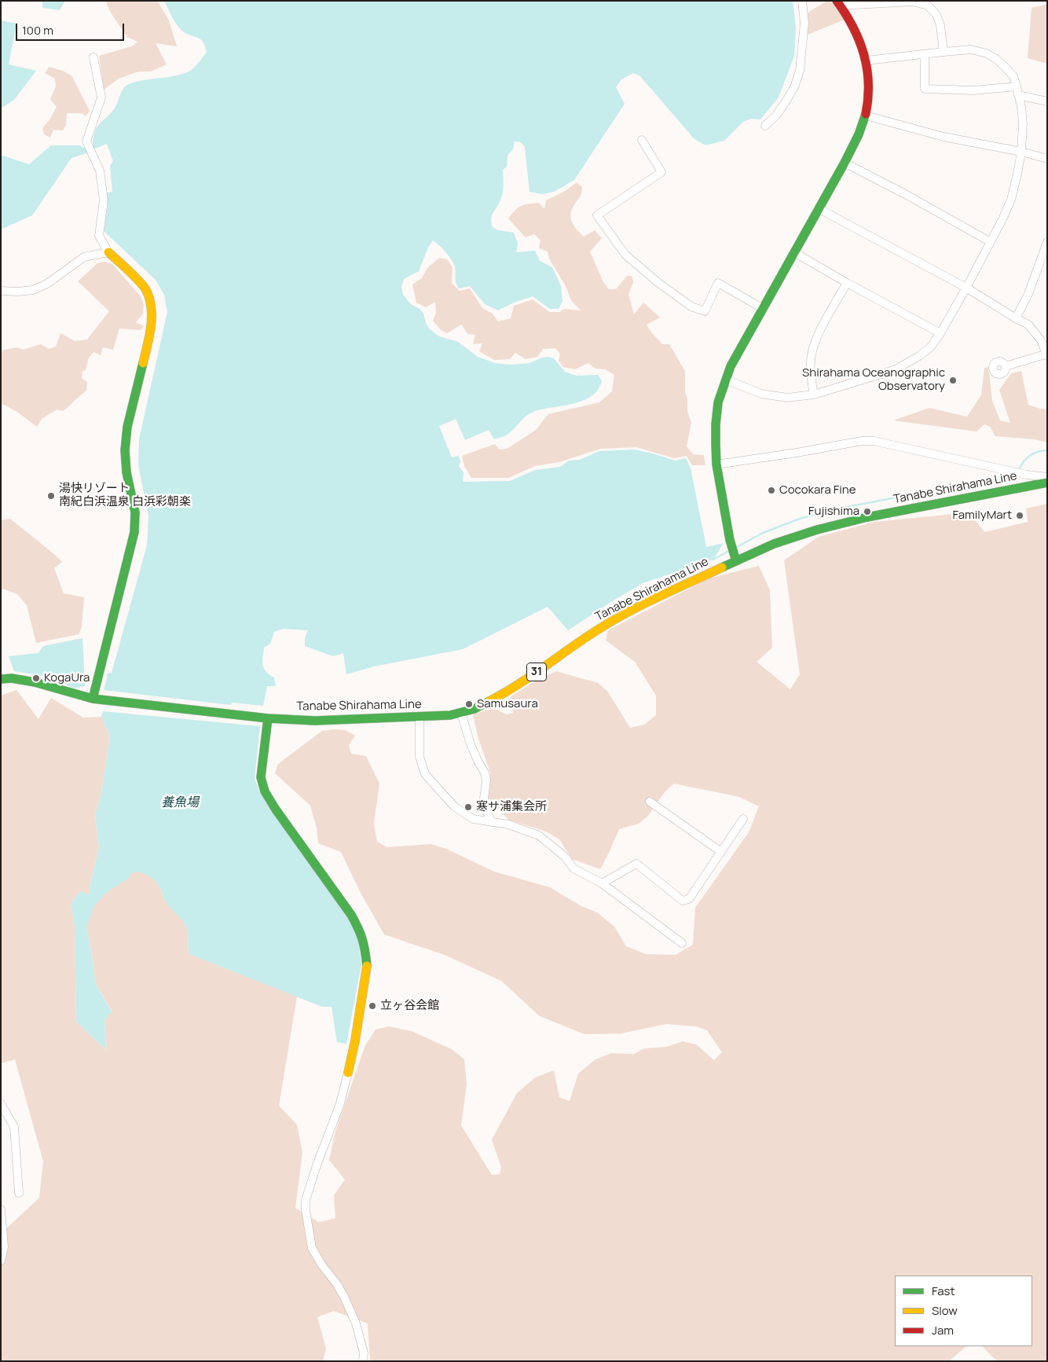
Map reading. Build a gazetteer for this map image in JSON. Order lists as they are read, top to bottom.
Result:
{
  "streets": {
    "street": ["Tanabe Shirahama Line", "31"]
  },
  "water": ["養魚場"],
  "places": [
    "Shirahama Oceanographic Observatory",
    "Cocokara Fine",
    "湯快リゾート 南紀白浜温泉 白浜彩朝楽",
    "Fujishima",
    "FamilyMart",
    "KogaUra",
    "Samusaura",
    "寒サ浦集会所",
    "立ヶ谷会館"
  ],
  "legend": ["Fast", "Slow", "Jam"],
  "scale_bar": "100 m"
}
